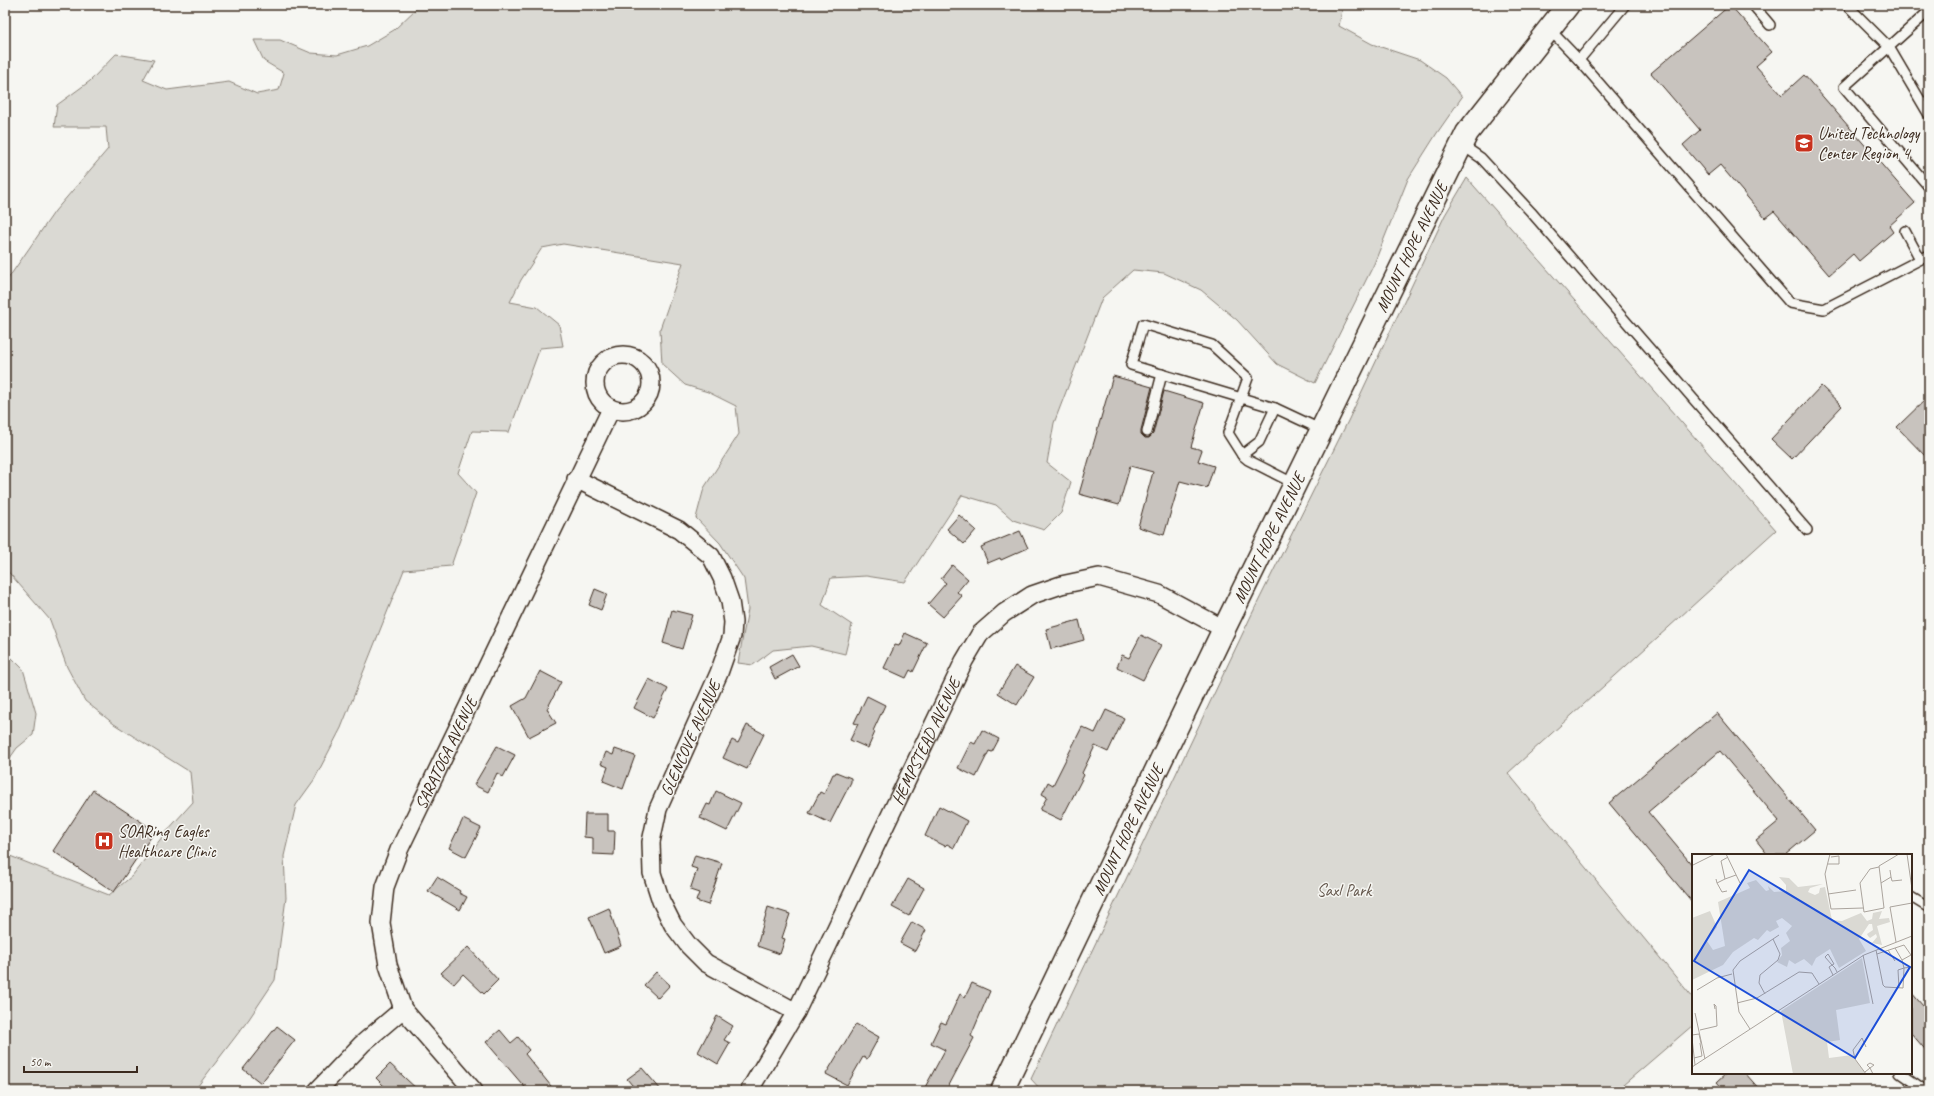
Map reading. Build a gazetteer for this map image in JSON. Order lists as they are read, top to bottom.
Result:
{
  "streets": {
    "street": [
      "MOUNT HOPE AVENUE",
      "GLENCOVE AVENUE",
      "HEMPSTEAD AVENUE",
      "SARATOGA AVENUE"
    ]
  },
  "crossings": [
    ["MOUNT HOPE AVENUE", "HEMPSTEAD AVENUE"],
    ["GLENCOVE AVENUE", "HEMPSTEAD AVENUE"],
    ["GLENCOVE AVENUE", "SARATOGA AVENUE"]
  ],
  "parks": ["Saxl Park"],
  "places": {
    "school or university": ["United Technology Center Region 4"],
    "hospital": ["SOARing Eagles Healthcare Clinic"]
  },
  "scale_bar": "50 m"
}
